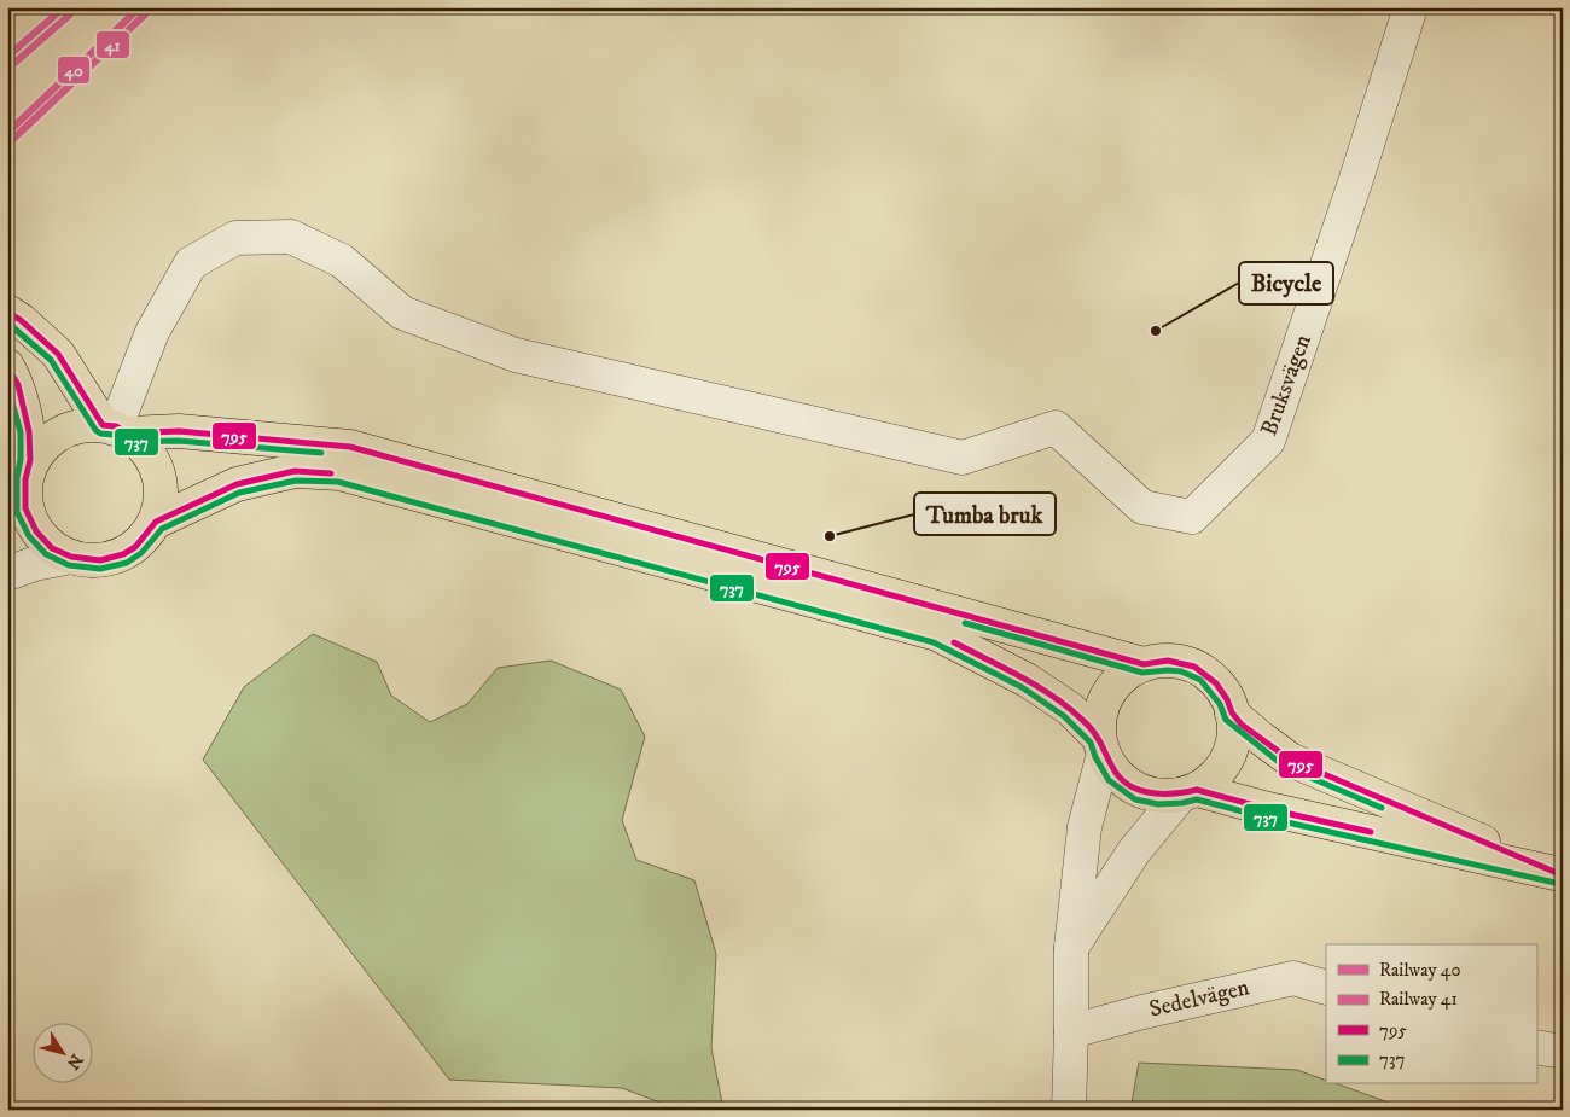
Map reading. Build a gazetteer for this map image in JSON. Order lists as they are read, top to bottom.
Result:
{
  "streets": {
    "street": ["Bruksvägen", "Sedelvägen"]
  },
  "places": ["Bicycle", "Tumba bruk"],
  "lines": [
    "rail line 40",
    "rail line 41",
    "transit line 795",
    "transit line 737"
  ],
  "legend": [
    "Railway 40",
    "Railway 41",
    "795",
    "737"
  ],
  "north": "bottom right"
}
